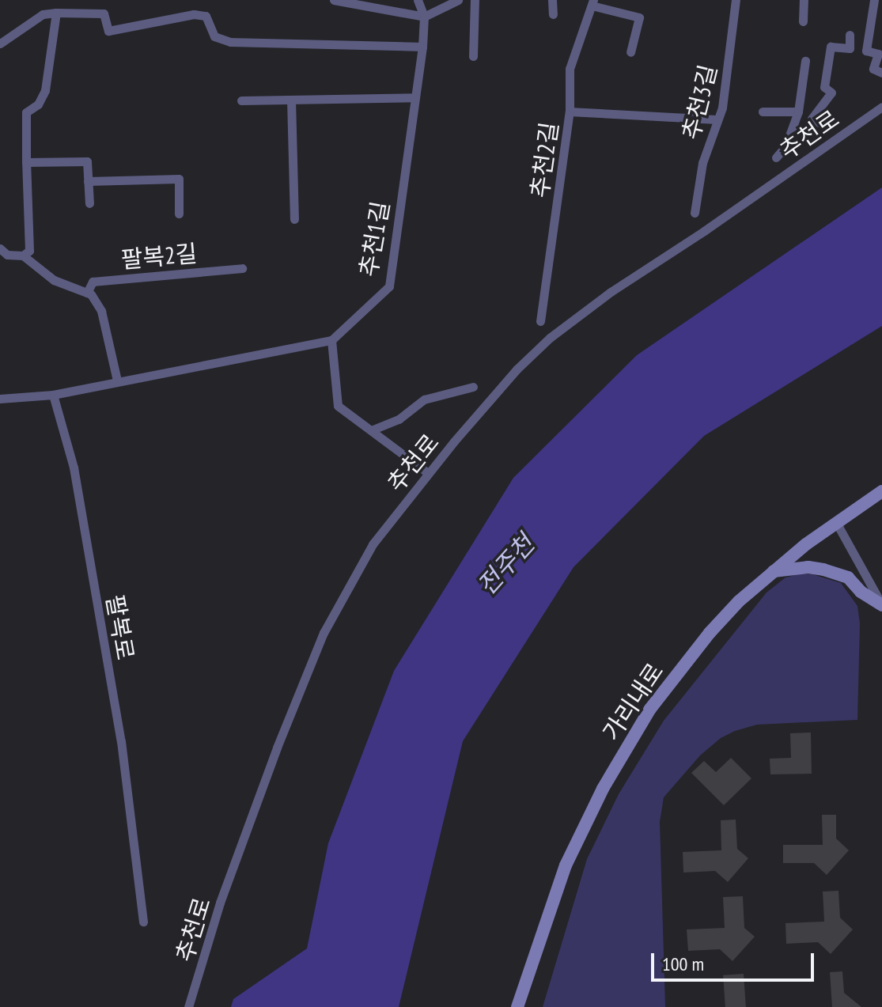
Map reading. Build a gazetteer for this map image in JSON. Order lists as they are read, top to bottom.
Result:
{
  "streets": {
    "street": [
      "추천3길",
      "추천로",
      "추천2길",
      "추천1길",
      "팔복2길",
      "팔복로",
      "가리내로"
    ]
  },
  "water": ["전주천"],
  "scale_bar": "100 m"
}
